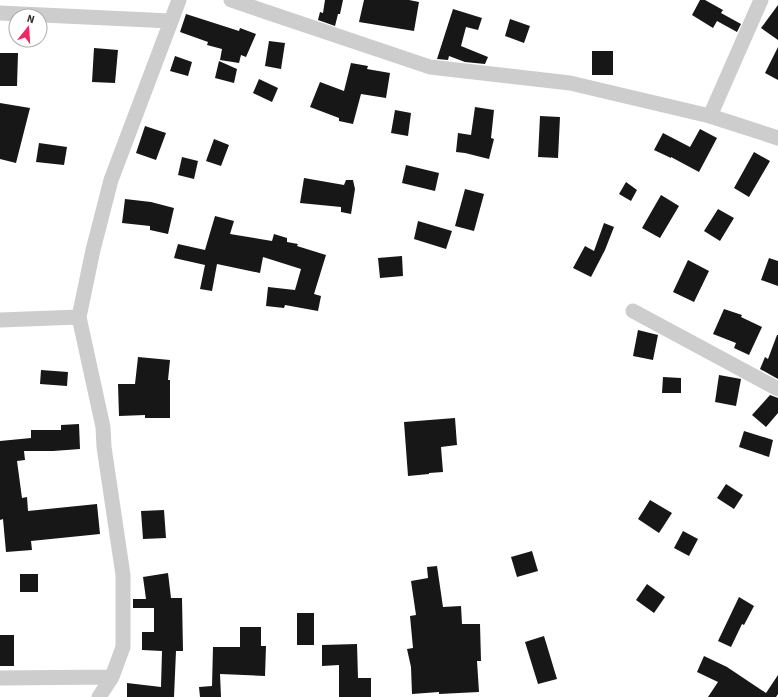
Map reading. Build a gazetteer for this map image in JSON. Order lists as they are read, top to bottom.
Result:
{
  "north": "top"
}
